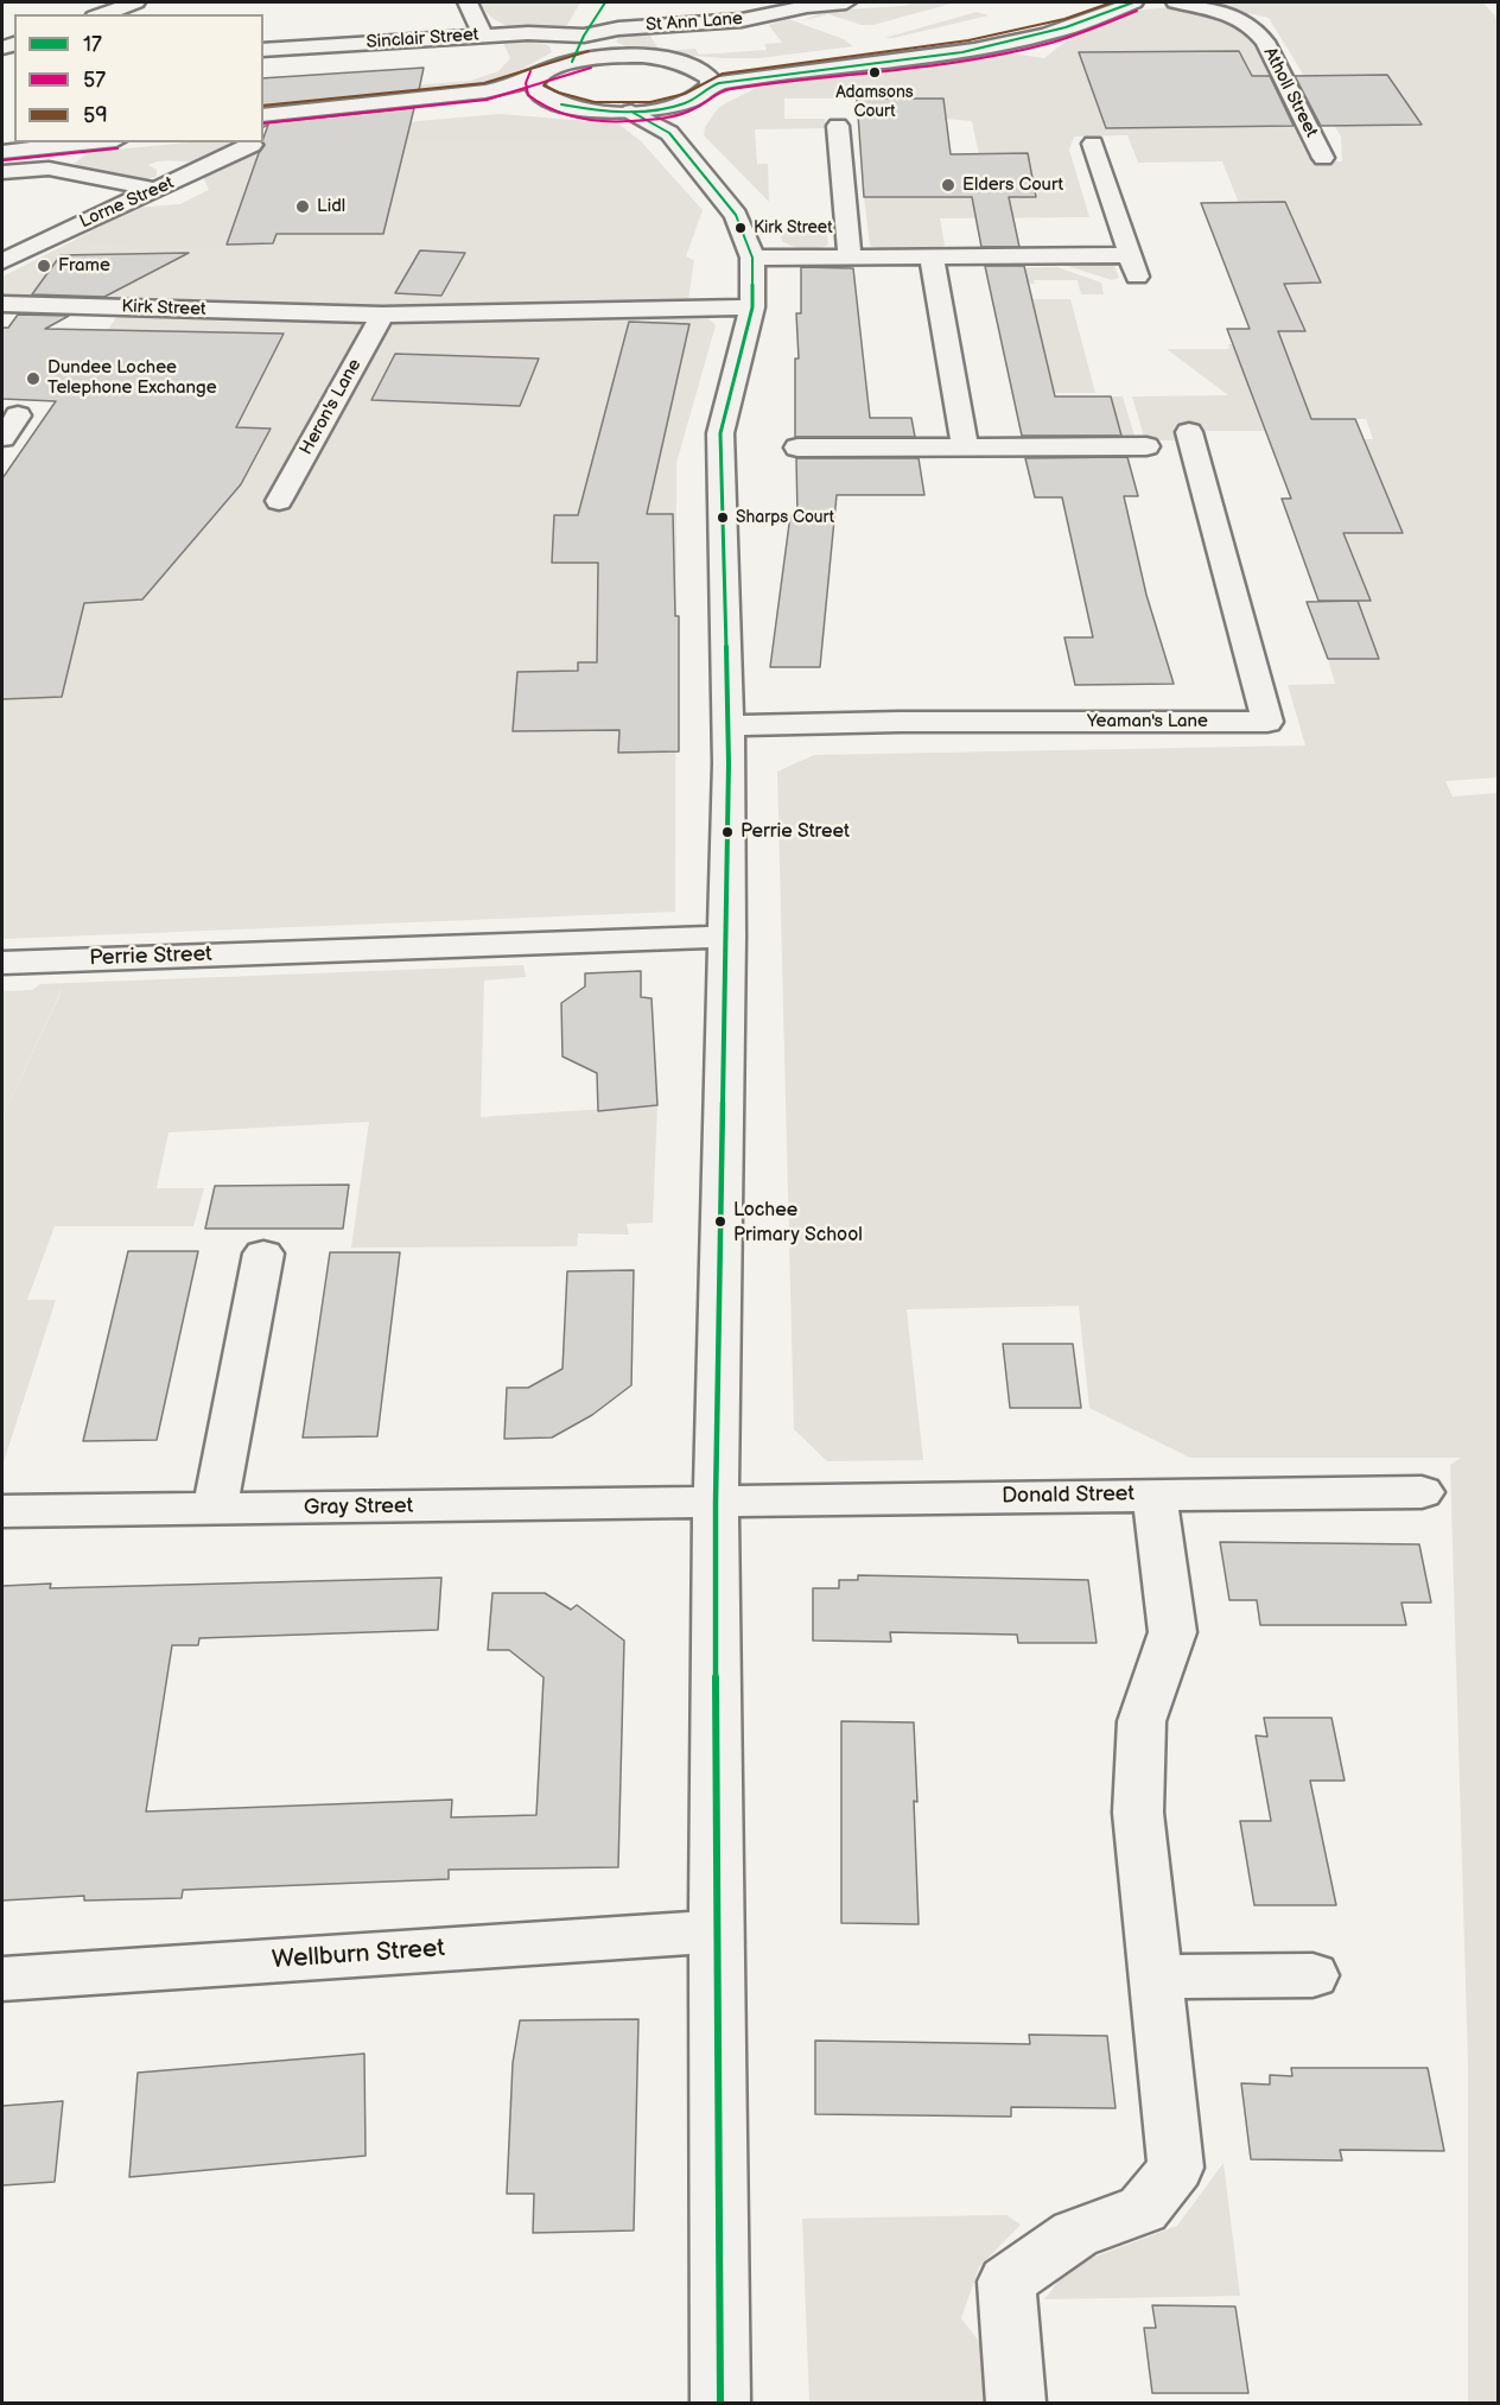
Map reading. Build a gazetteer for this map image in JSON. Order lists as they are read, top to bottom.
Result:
{
  "streets": {
    "street": [
      "St Ann Lane",
      "Sinclair Street",
      "Atholl Street",
      "Lorne Street",
      "Kirk Street",
      "Heron's Lane",
      "Yeaman's Lane",
      "Perrie Street",
      "Donald Street",
      "Gray Street",
      "Wellburn Street"
    ]
  },
  "crossings": [
    ["St Ann Lane", "Sinclair Street"],
    ["Kirk Street", "Heron's Lane"],
    ["Donald Street", "Gray Street"]
  ],
  "places": [
    "Adamsons Court",
    "Elders Court",
    "Lidl",
    "Kirk Street",
    "Frame",
    "Dundee Lochee Telephone Exchange",
    "Sharps Court",
    "Perrie Street",
    "Lochee Primary School"
  ],
  "lines": ["transit line 17", "transit line 59", "transit line 57"],
  "legend": ["17", "57", "59"]
}
